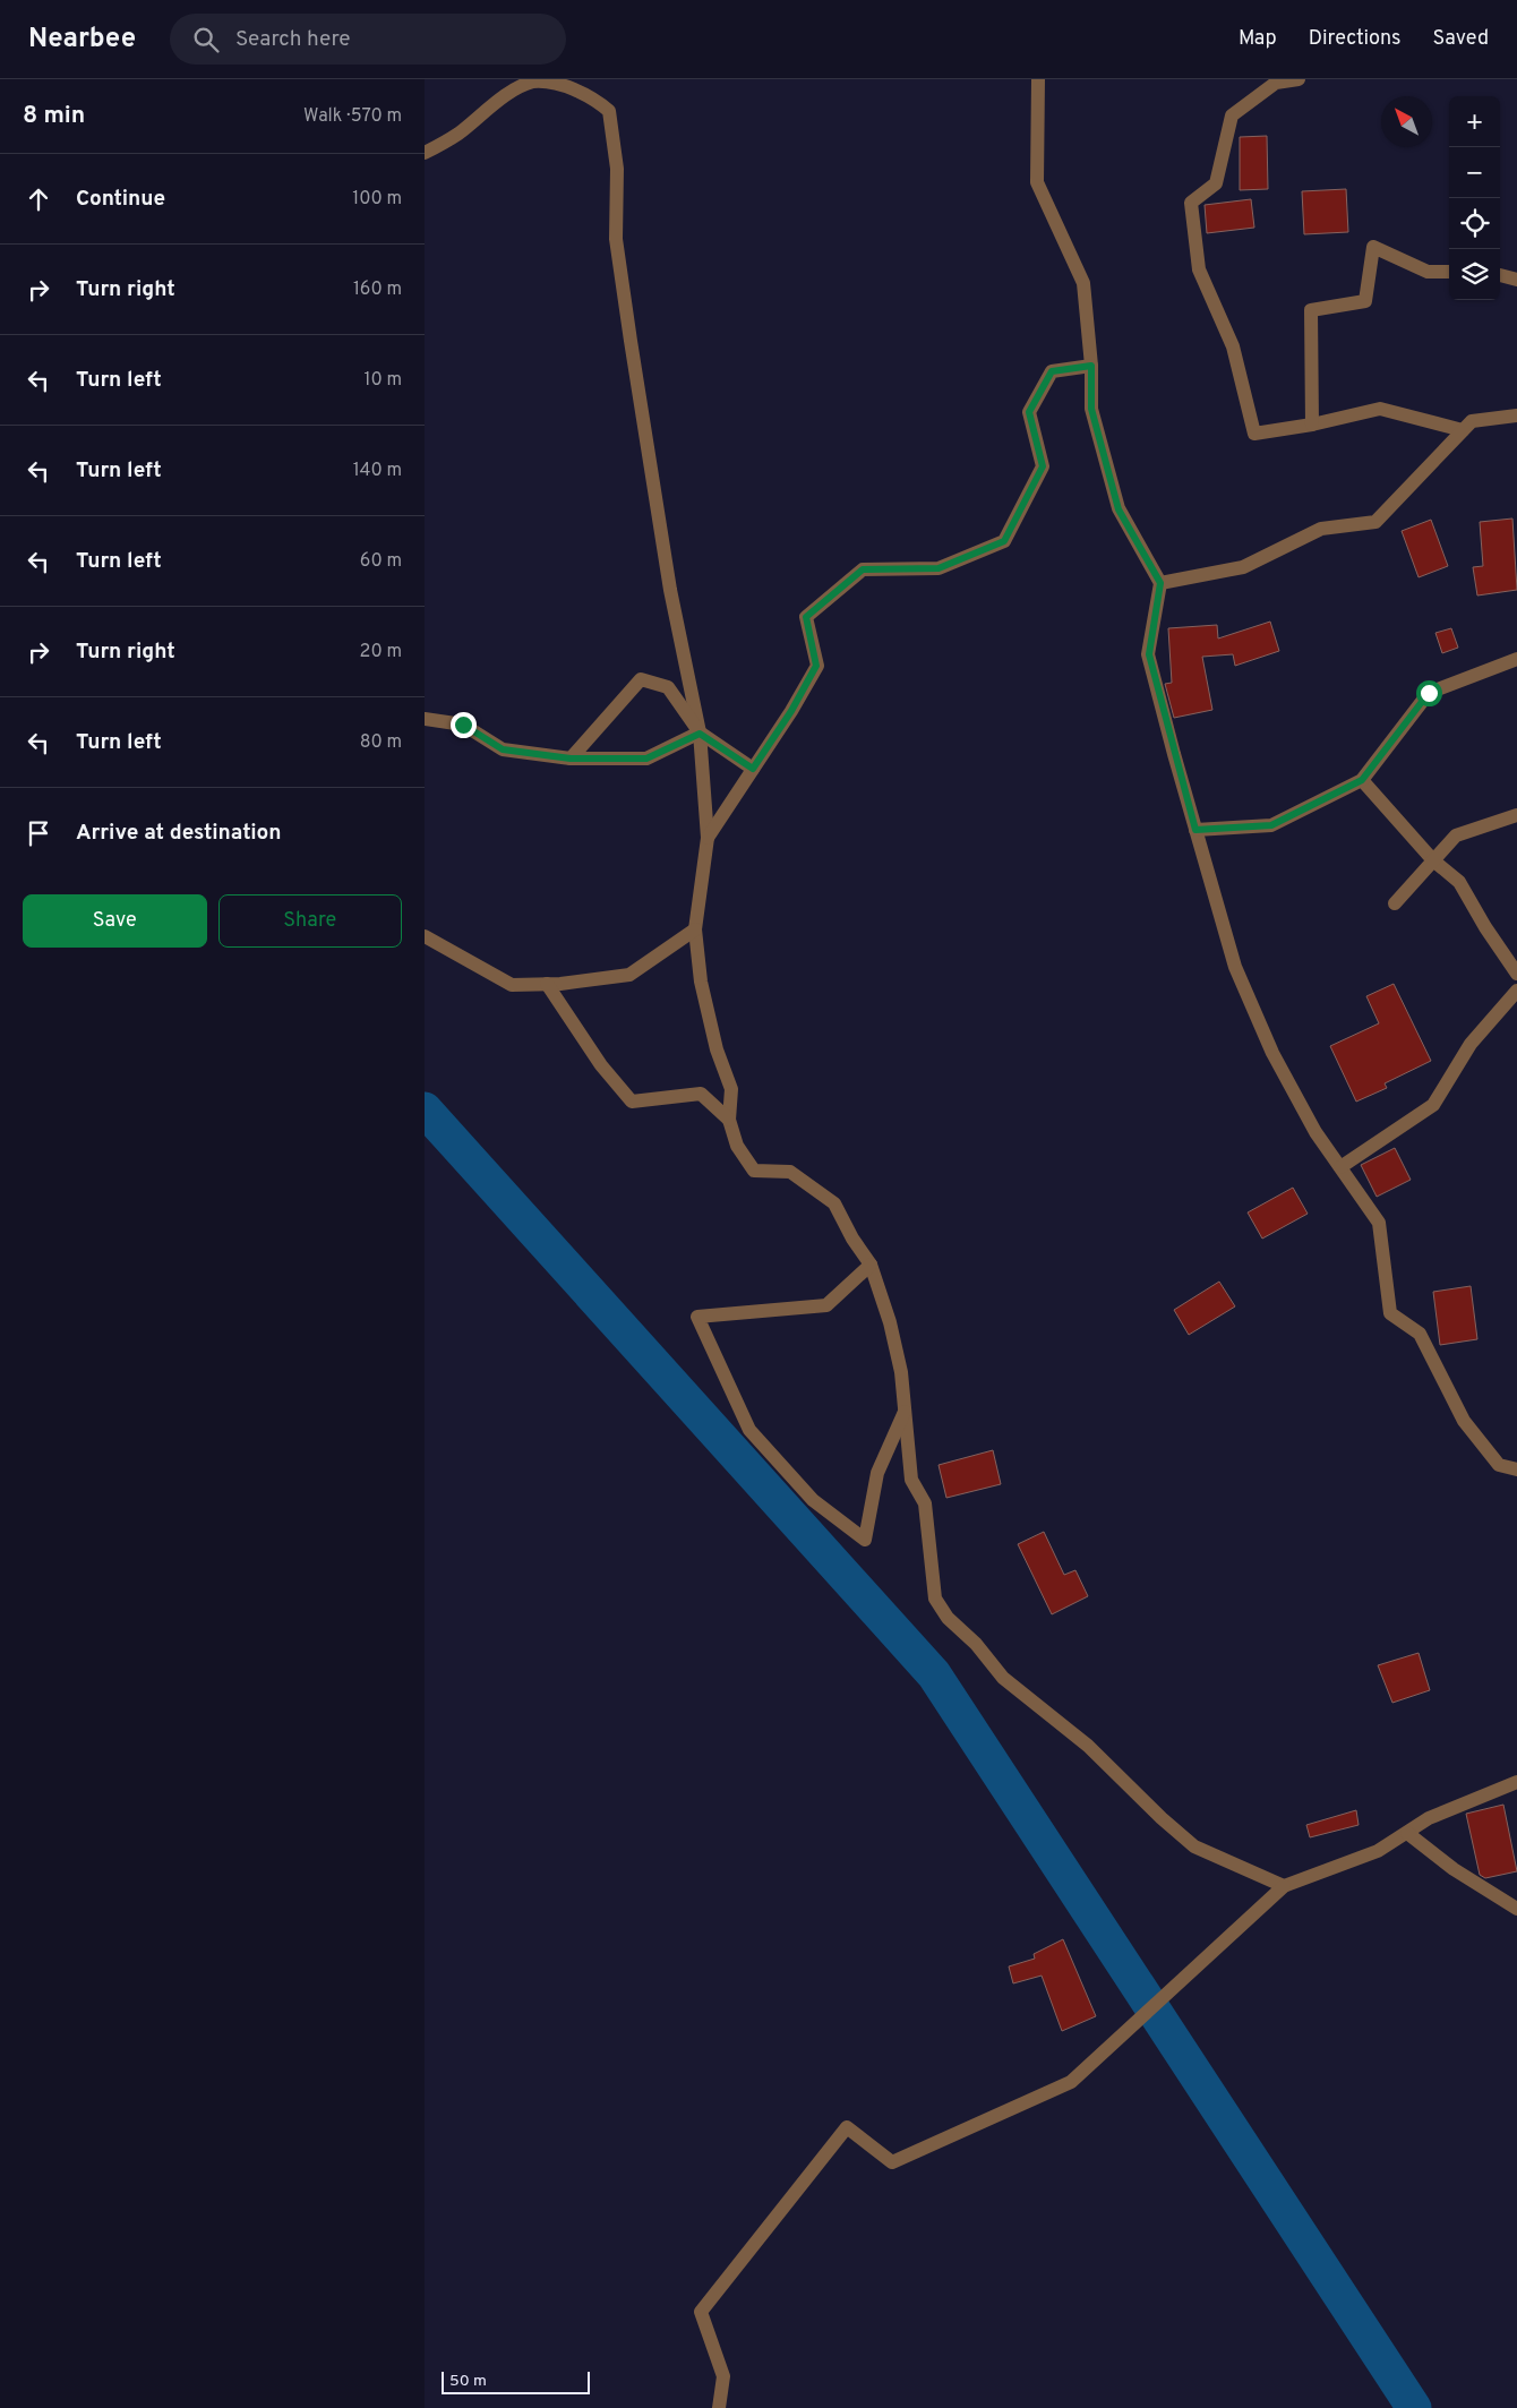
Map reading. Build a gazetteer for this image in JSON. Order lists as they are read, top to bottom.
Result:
{
  "scale_bar": "50 m",
  "north": "top left",
  "page": {
    "header": "Nearbee",
    "search": "Search here",
    "nav": ["Map", "Directions", "Saved"],
    "heading": ["8 min", "Walk · 570 m"],
    "map_buttons": ["+", "−"],
    "list": [
      ["Continue", "100 m"],
      ["Turn right", "160 m"],
      ["Turn left", "10 m"],
      ["Turn left", "140 m"],
      ["Turn left", "60 m"],
      ["Turn right", "20 m"],
      ["Turn left", "80 m"],
      "Arrive at destination"
    ],
    "buttons": ["Save", "Share"],
    "scale": "50 m"
  }
}
